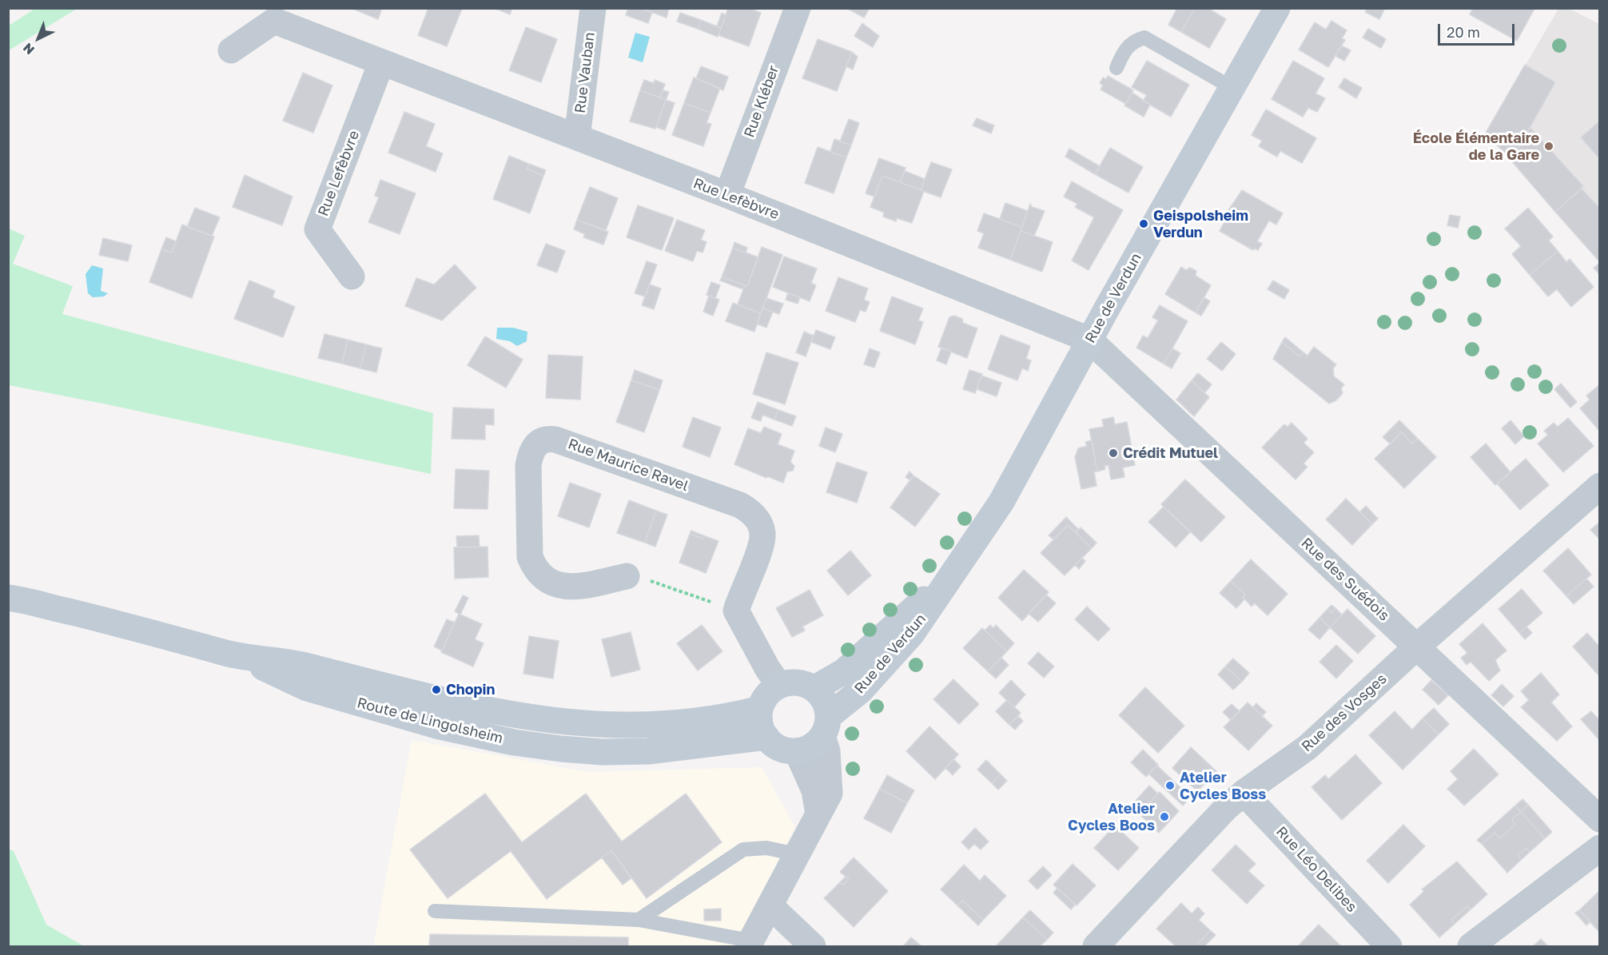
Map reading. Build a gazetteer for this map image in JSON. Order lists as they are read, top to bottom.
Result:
{
  "streets": {
    "main road": ["Rue de Verdun", "Route de Lingolsheim"],
    "street": [
      "Rue Vauban",
      "Rue Kléber",
      "Rue Lefèbvre",
      "Rue Maurice Ravel",
      "Rue des Suédois",
      "Rue des Vosges",
      "Rue Léo Delibes"
    ]
  },
  "crossings": [
    ["Rue Vauban", "Rue Lefèbvre"],
    ["Rue Kléber", "Rue Lefèbvre"],
    ["Rue Lefèbvre", "Rue de Verdun"],
    ["Rue Lefèbvre", "Rue des Suédois"],
    ["Rue de Verdun", "Rue des Suédois"],
    ["Rue de Verdun", "Route de Lingolsheim"],
    ["Rue des Suédois", "Rue des Vosges"],
    ["Rue des Vosges", "Rue Léo Delibes"]
  ],
  "places": [
    "École Élémentaire de la Gare",
    "Geispolsheim Verdun",
    "Crédit Mutuel",
    "Chopin",
    "Atelier Cycles Boss",
    "Atelier Cycles Boos"
  ],
  "scale_bar": "20 m",
  "north": "bottom left"
}
